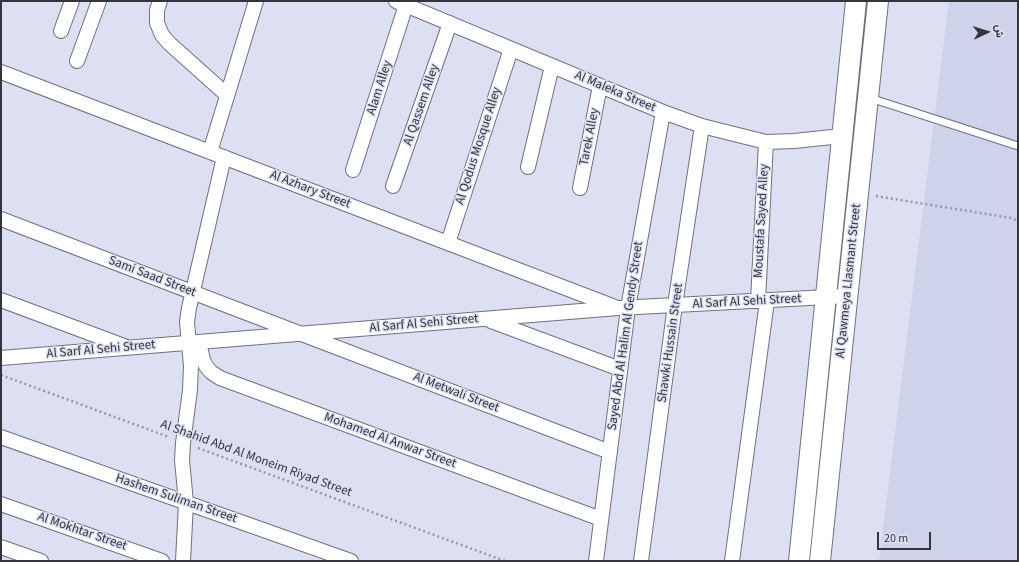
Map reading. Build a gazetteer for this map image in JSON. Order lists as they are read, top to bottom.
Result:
{
  "streets": {
    "main road": ["Al Qawmeya Llasmant Street"],
    "street": [
      "Alam Alley",
      "Al Maleka Street",
      "Al Qassem Alley",
      "Tarek Alley",
      "Al Qodus Mosque Alley",
      "Al Azhary Street",
      "Moustafa Sayed Alley",
      "Sami Saad Street",
      "Al Sarf Al Sehi Street",
      "Sayed Abd Al Halim Al Gendy Street",
      "Shawki Hussain Street",
      "Al Metwali Street",
      "Mohamed Al Anwar Street",
      "Hashem Suliman Street",
      "Al Mokhtar Street"
    ],
    "path": ["Al Shahid Abd Al Moneim Riyad Street"]
  },
  "crossings": [
    ["Alam Alley", "Al Maleka Street"],
    ["Al Maleka Street", "Al Qassem Alley"],
    ["Al Maleka Street", "Tarek Alley"],
    ["Al Maleka Street", "Al Qodus Mosque Alley"],
    ["Al Maleka Street", "Moustafa Sayed Alley"],
    ["Al Maleka Street", "Al Qawmeya Llasmant Street"],
    ["Al Maleka Street", "Sayed Abd Al Halim Al Gendy Street"],
    ["Al Maleka Street", "Shawki Hussain Street"],
    ["Al Qodus Mosque Alley", "Al Azhary Street"],
    ["Al Azhary Street", "Al Sarf Al Sehi Street"],
    ["Al Azhary Street", "Sayed Abd Al Halim Al Gendy Street"],
    ["Moustafa Sayed Alley", "Al Sarf Al Sehi Street"],
    ["Sami Saad Street", "Al Sarf Al Sehi Street"],
    ["Sami Saad Street", "Al Metwali Street"],
    ["Al Qawmeya Llasmant Street", "Al Sarf Al Sehi Street"],
    ["Al Sarf Al Sehi Street", "Sayed Abd Al Halim Al Gendy Street"],
    ["Al Sarf Al Sehi Street", "Shawki Hussain Street"],
    ["Al Sarf Al Sehi Street", "Al Metwali Street"],
    ["Al Sarf Al Sehi Street", "Mohamed Al Anwar Street"],
    ["Sayed Abd Al Halim Al Gendy Street", "Al Metwali Street"],
    ["Sayed Abd Al Halim Al Gendy Street", "Mohamed Al Anwar Street"]
  ],
  "scale_bar": "20 m",
  "north": "right"
}
